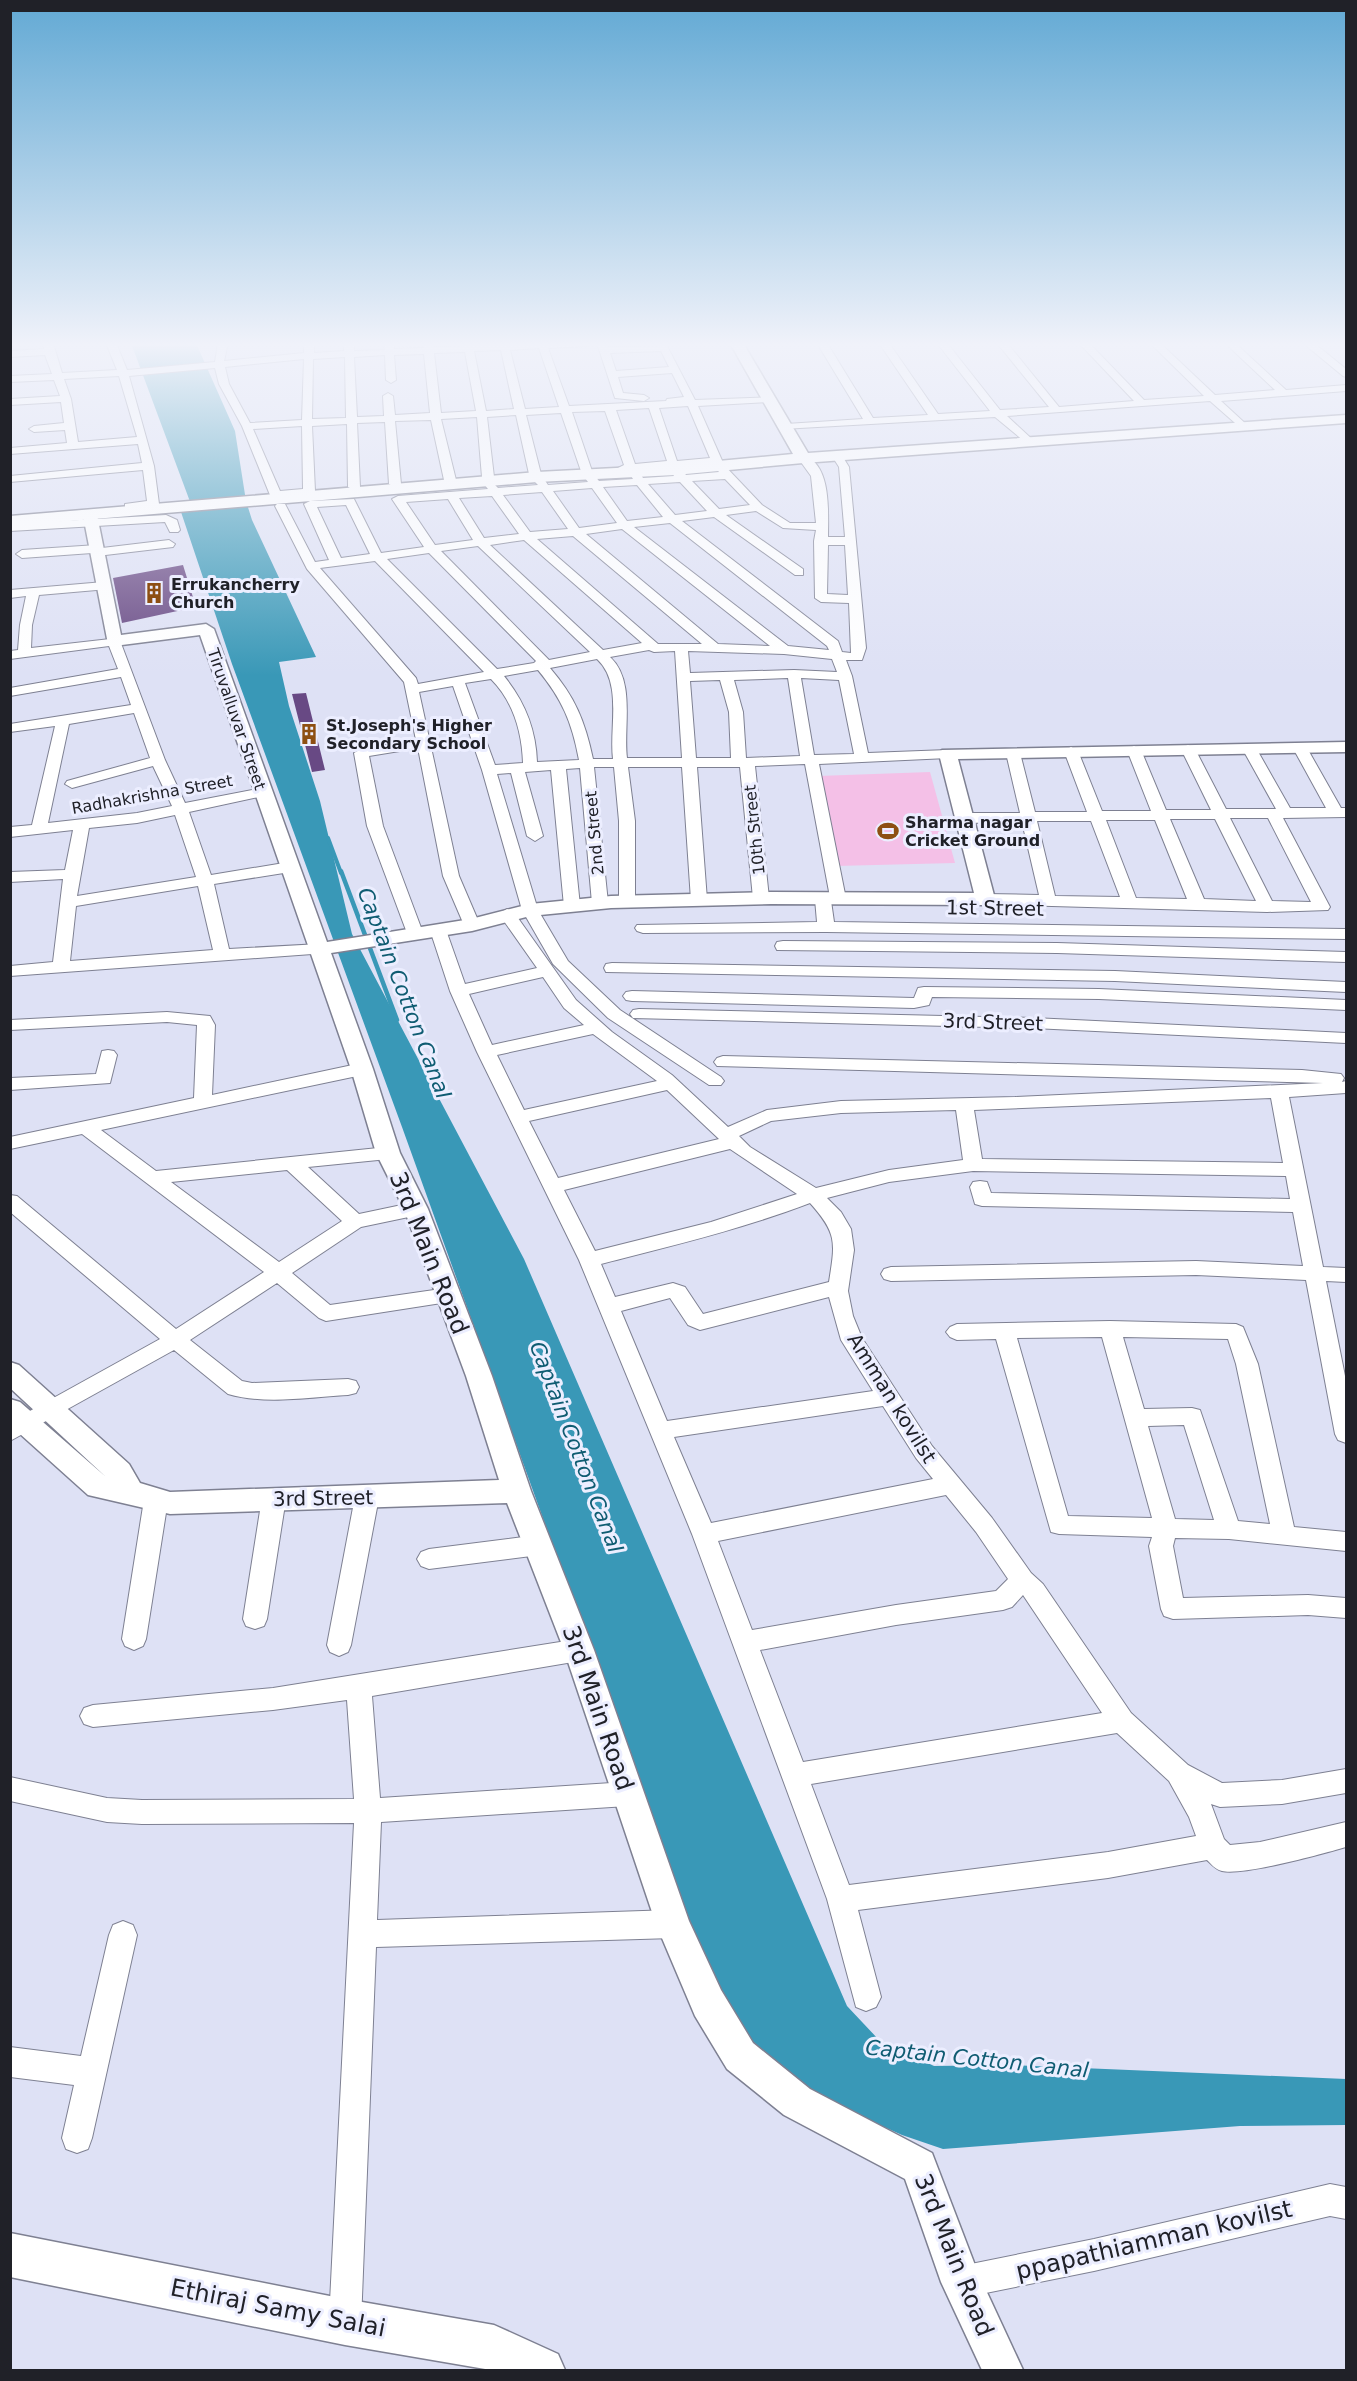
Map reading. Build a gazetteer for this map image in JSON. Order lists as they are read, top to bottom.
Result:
{
  "streets": {
    "main road": ["Ethiraj Samy Salai"],
    "street": [
      "Tiruvalluvar Street",
      "Radhakrishna Street",
      "10th Street",
      "2nd Street",
      "1st Street",
      "3rd Street",
      "3rd Main Road",
      "Amman kovilst",
      "ppapathiamman kovilst"
    ]
  },
  "crossings": [
    ["Tiruvalluvar Street", "Radhakrishna Street"],
    ["Tiruvalluvar Street", "3rd Main Road"],
    ["3rd Street", "3rd Main Road"],
    ["3rd Main Road", "ppapathiamman kovilst"]
  ],
  "water": ["Captain Cotton Canal"],
  "places": {
    "building": ["Errukancherry Church", "St.Joseph's Higher Secondary School"],
    "sports": ["Sharma nagar Cricket Ground"]
  }
}
